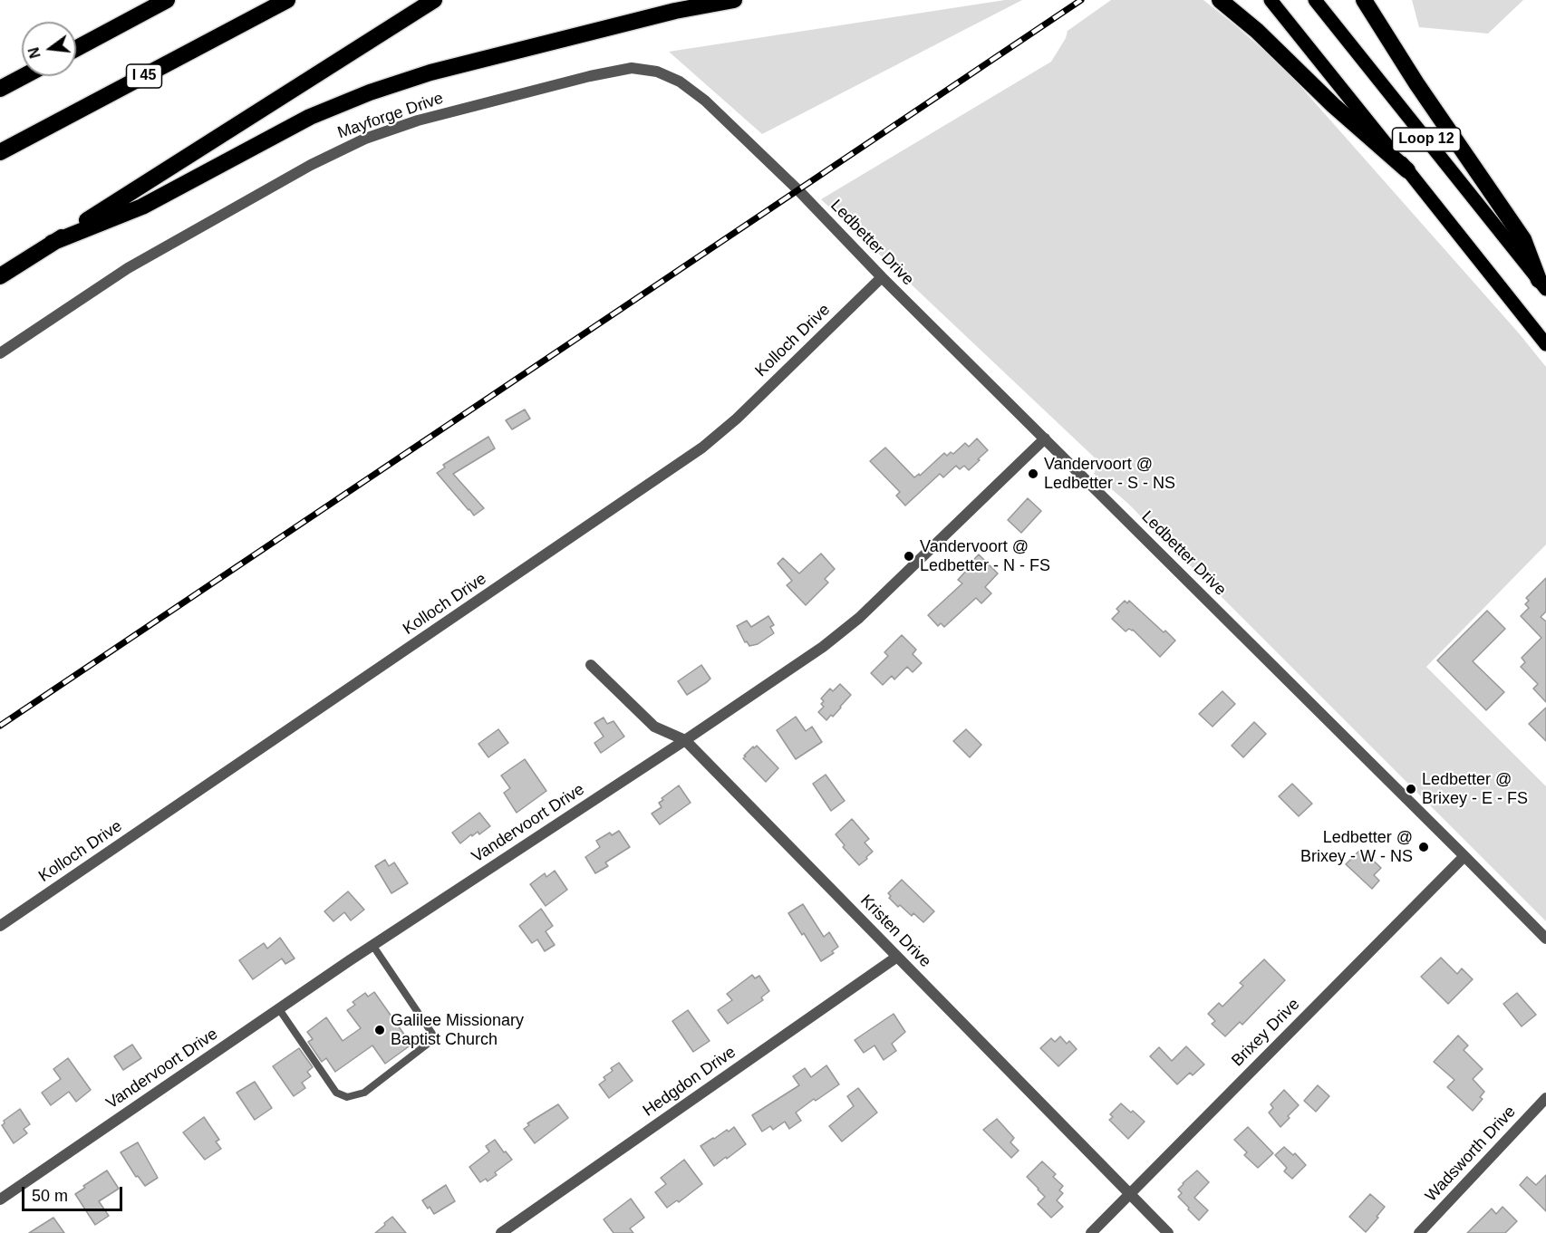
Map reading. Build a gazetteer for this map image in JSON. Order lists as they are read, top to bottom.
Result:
{
  "streets": {
    "highway": ["I 45"],
    "main road": ["Loop 12"],
    "street": [
      "Mayforge Drive",
      "Ledbetter Drive",
      "Kolloch Drive",
      "Vandervoort Drive",
      "Kristen Drive",
      "Brixey Drive",
      "Hedgdon Drive",
      "Wadsworth Drive"
    ]
  },
  "crossings": [
    ["Mayforge Drive", "Ledbetter Drive"],
    ["Ledbetter Drive", "Kolloch Drive"],
    ["Ledbetter Drive", "Vandervoort Drive"],
    ["Ledbetter Drive", "Brixey Drive"],
    ["Vandervoort Drive", "Kristen Drive"],
    ["Kristen Drive", "Brixey Drive"],
    ["Kristen Drive", "Hedgdon Drive"]
  ],
  "places": [
    "Vandervoort @ Ledbetter - S - NS",
    "Vandervoort @ Ledbetter - N - FS",
    "Ledbetter @ Brixey - E - FS",
    "Ledbetter @ Brixey - W - NS",
    "Galilee Missionary Baptist Church"
  ],
  "scale_bar": "50 m",
  "north": "left"
}
